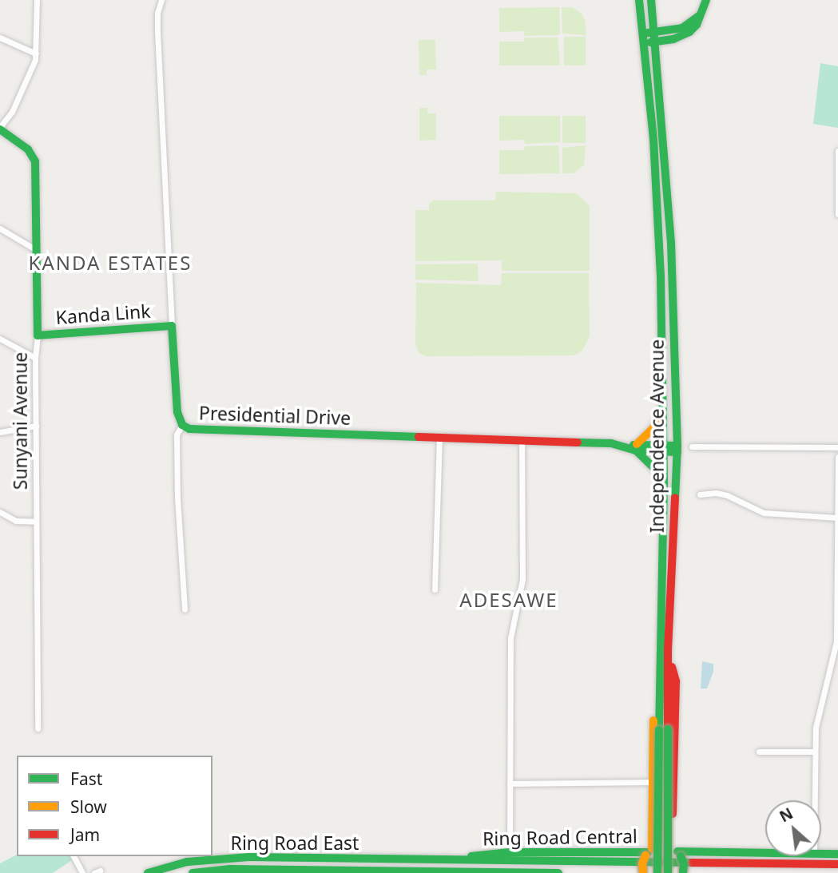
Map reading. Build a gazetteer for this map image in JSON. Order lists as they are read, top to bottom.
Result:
{
  "streets": {
    "main road": [
      "Kanda Link",
      "Presidential Drive",
      "Sunyani Avenue",
      "Independence Avenue",
      "Ring Road Central",
      "Ring Road East"
    ]
  },
  "crossings": [
    ["Kanda Link", "Presidential Drive"],
    ["Kanda Link", "Sunyani Avenue"],
    ["Presidential Drive", "Independence Avenue"],
    ["Ring Road Central", "Ring Road East"]
  ],
  "districts": ["KANDA ESTATES", "ADESAWE"],
  "legend": ["Fast", "Slow", "Jam"],
  "north": "top left"
}
